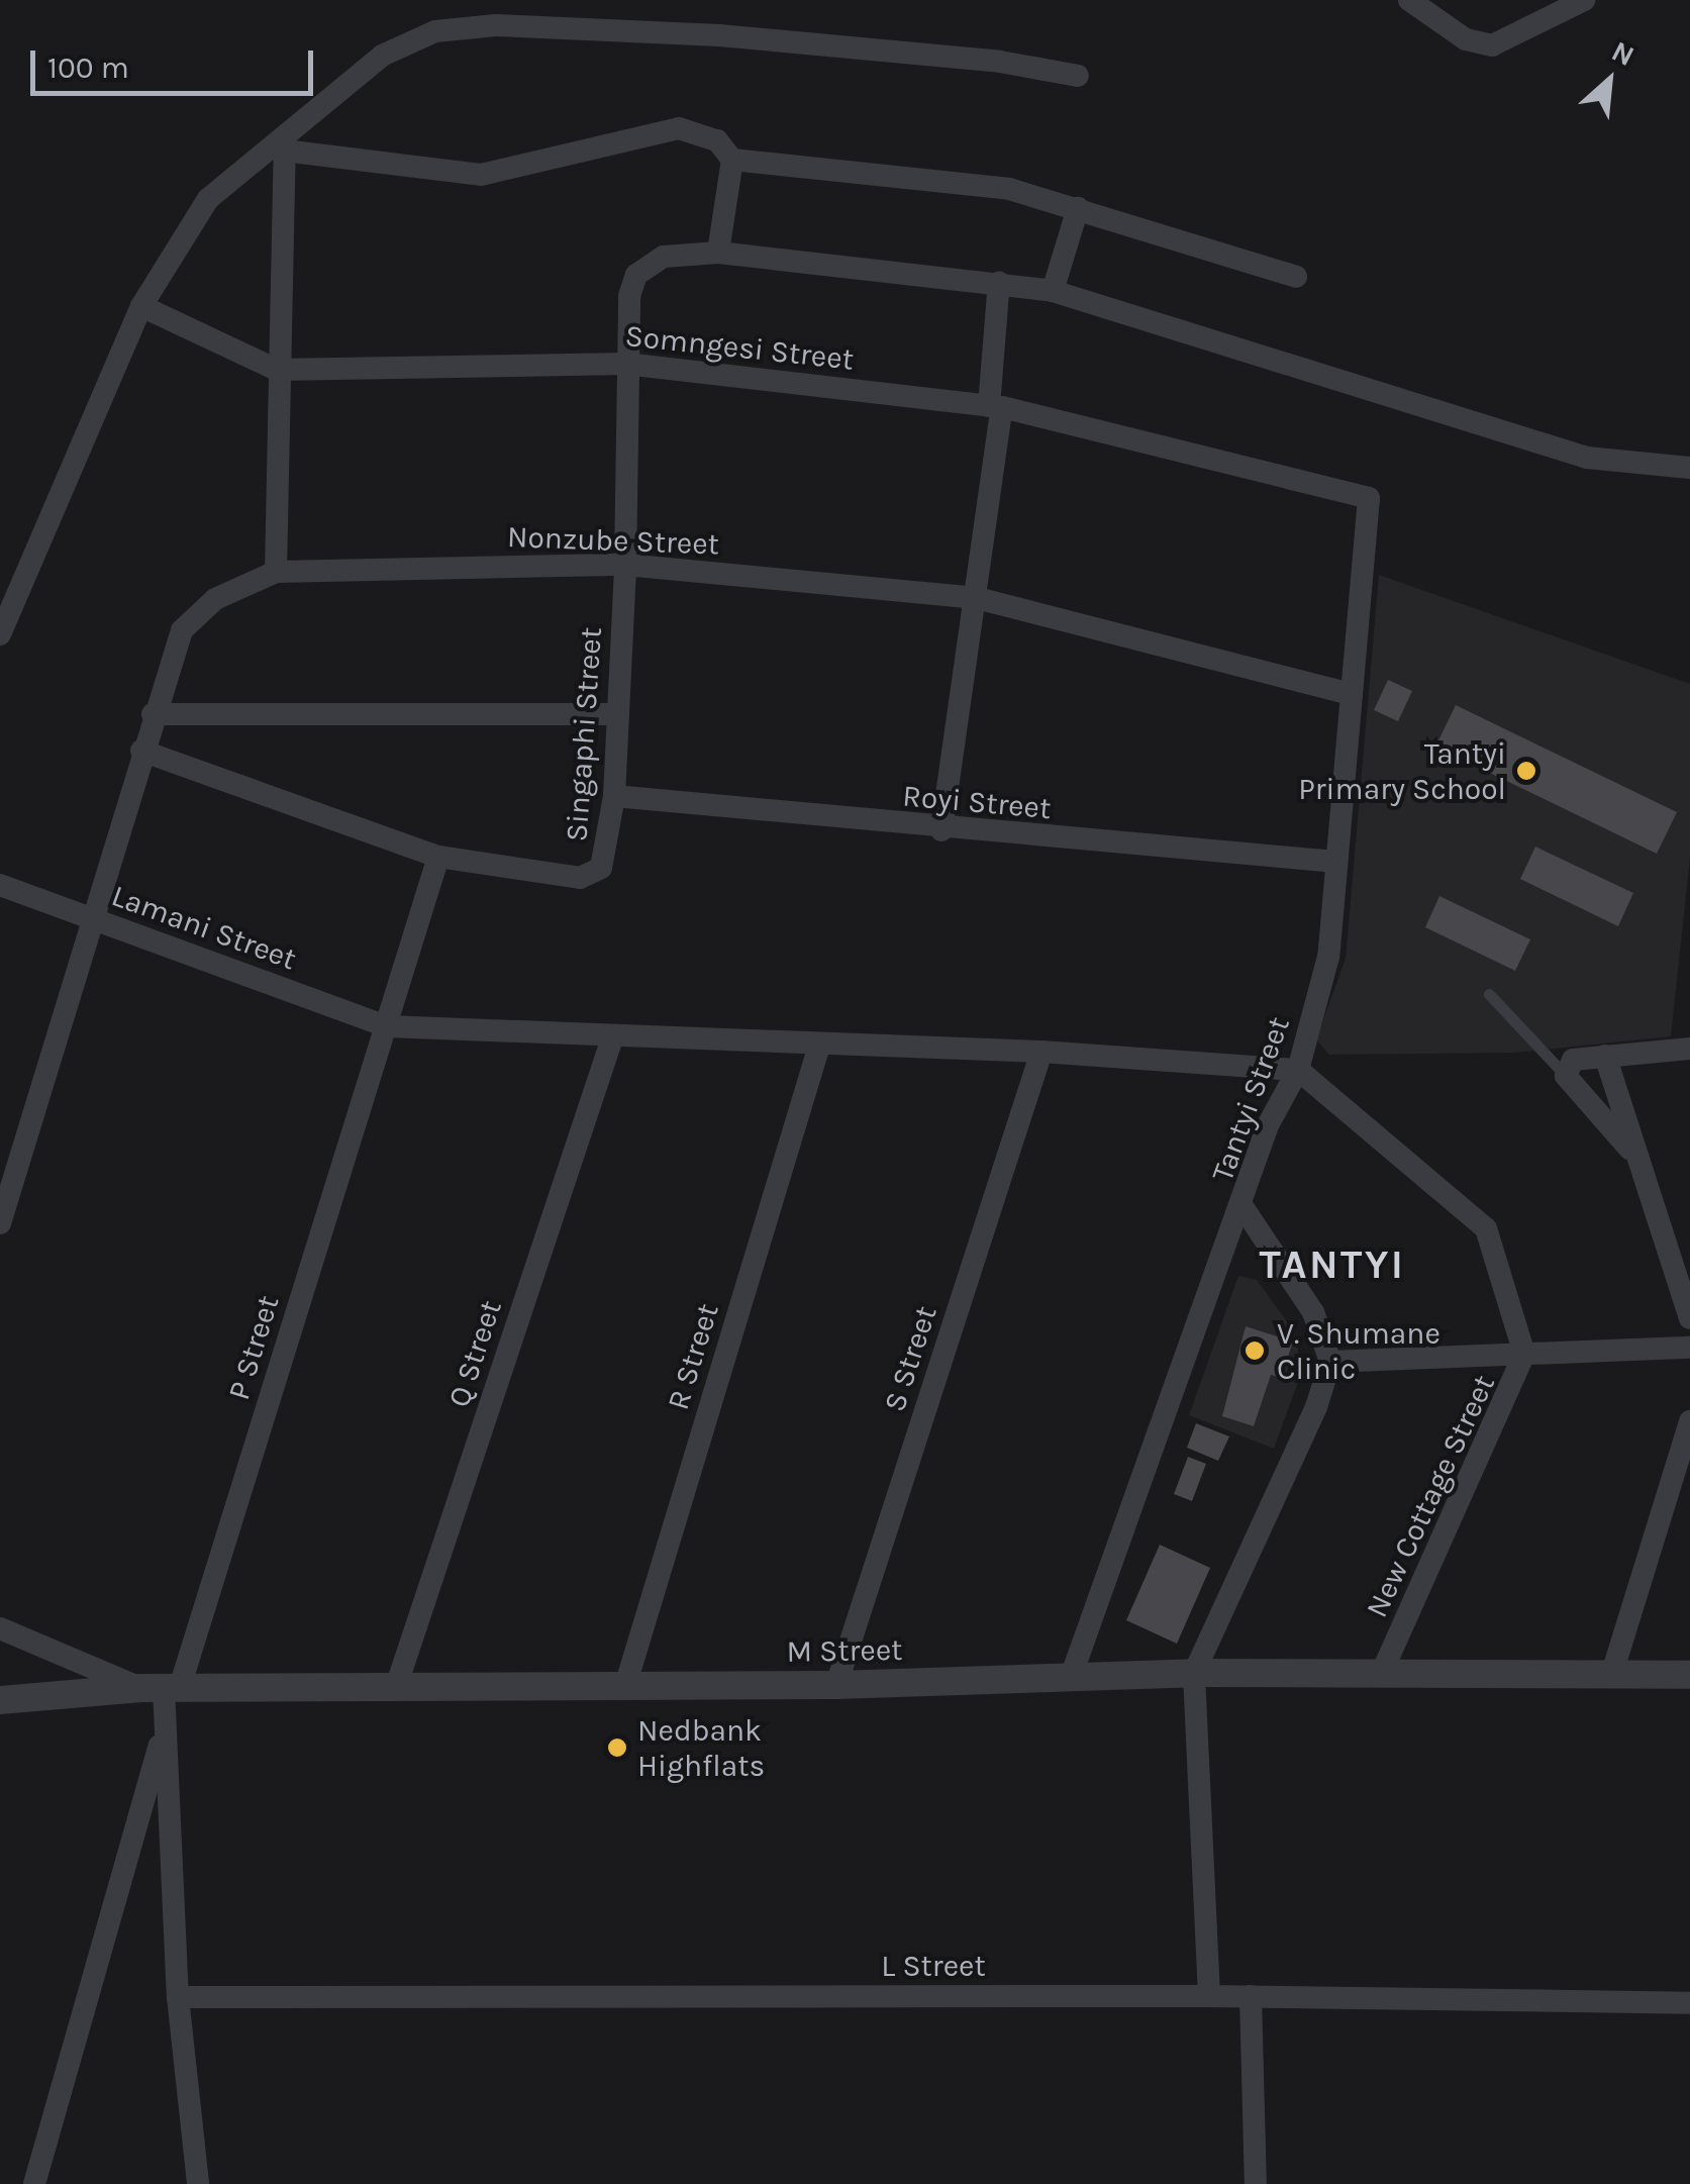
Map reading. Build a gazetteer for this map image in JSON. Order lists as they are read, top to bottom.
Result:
{
  "streets": {
    "street": [
      "Somngesi Street",
      "Nonzube Street",
      "Singaphi Street",
      "Royi Street",
      "Lamani Street",
      "Tantyi Street",
      "P Street",
      "Q Street",
      "R Street",
      "S Street",
      "New Cottage Street",
      "M Street",
      "L Street"
    ]
  },
  "crossings": [
    ["Somngesi Street", "Singaphi Street"],
    ["Somngesi Street", "Tantyi Street"],
    ["Nonzube Street", "Singaphi Street"],
    ["Nonzube Street", "Lamani Street"],
    ["Nonzube Street", "Tantyi Street"],
    ["Singaphi Street", "Royi Street"],
    ["Singaphi Street", "P Street"],
    ["Royi Street", "Tantyi Street"],
    ["Lamani Street", "Tantyi Street"],
    ["Lamani Street", "P Street"],
    ["Lamani Street", "Q Street"],
    ["Lamani Street", "R Street"],
    ["Lamani Street", "S Street"],
    ["Lamani Street", "New Cottage Street"],
    ["Tantyi Street", "New Cottage Street"],
    ["Tantyi Street", "M Street"],
    ["P Street", "M Street"],
    ["P Street", "L Street"],
    ["Q Street", "M Street"],
    ["R Street", "M Street"],
    ["S Street", "M Street"],
    ["New Cottage Street", "M Street"]
  ],
  "districts": ["TANTYI"],
  "places": ["Tantyi Primary School", "V. Shumane Clinic", "Nedbank Highflats"],
  "scale_bar": "100 m",
  "north": "top right"
}
